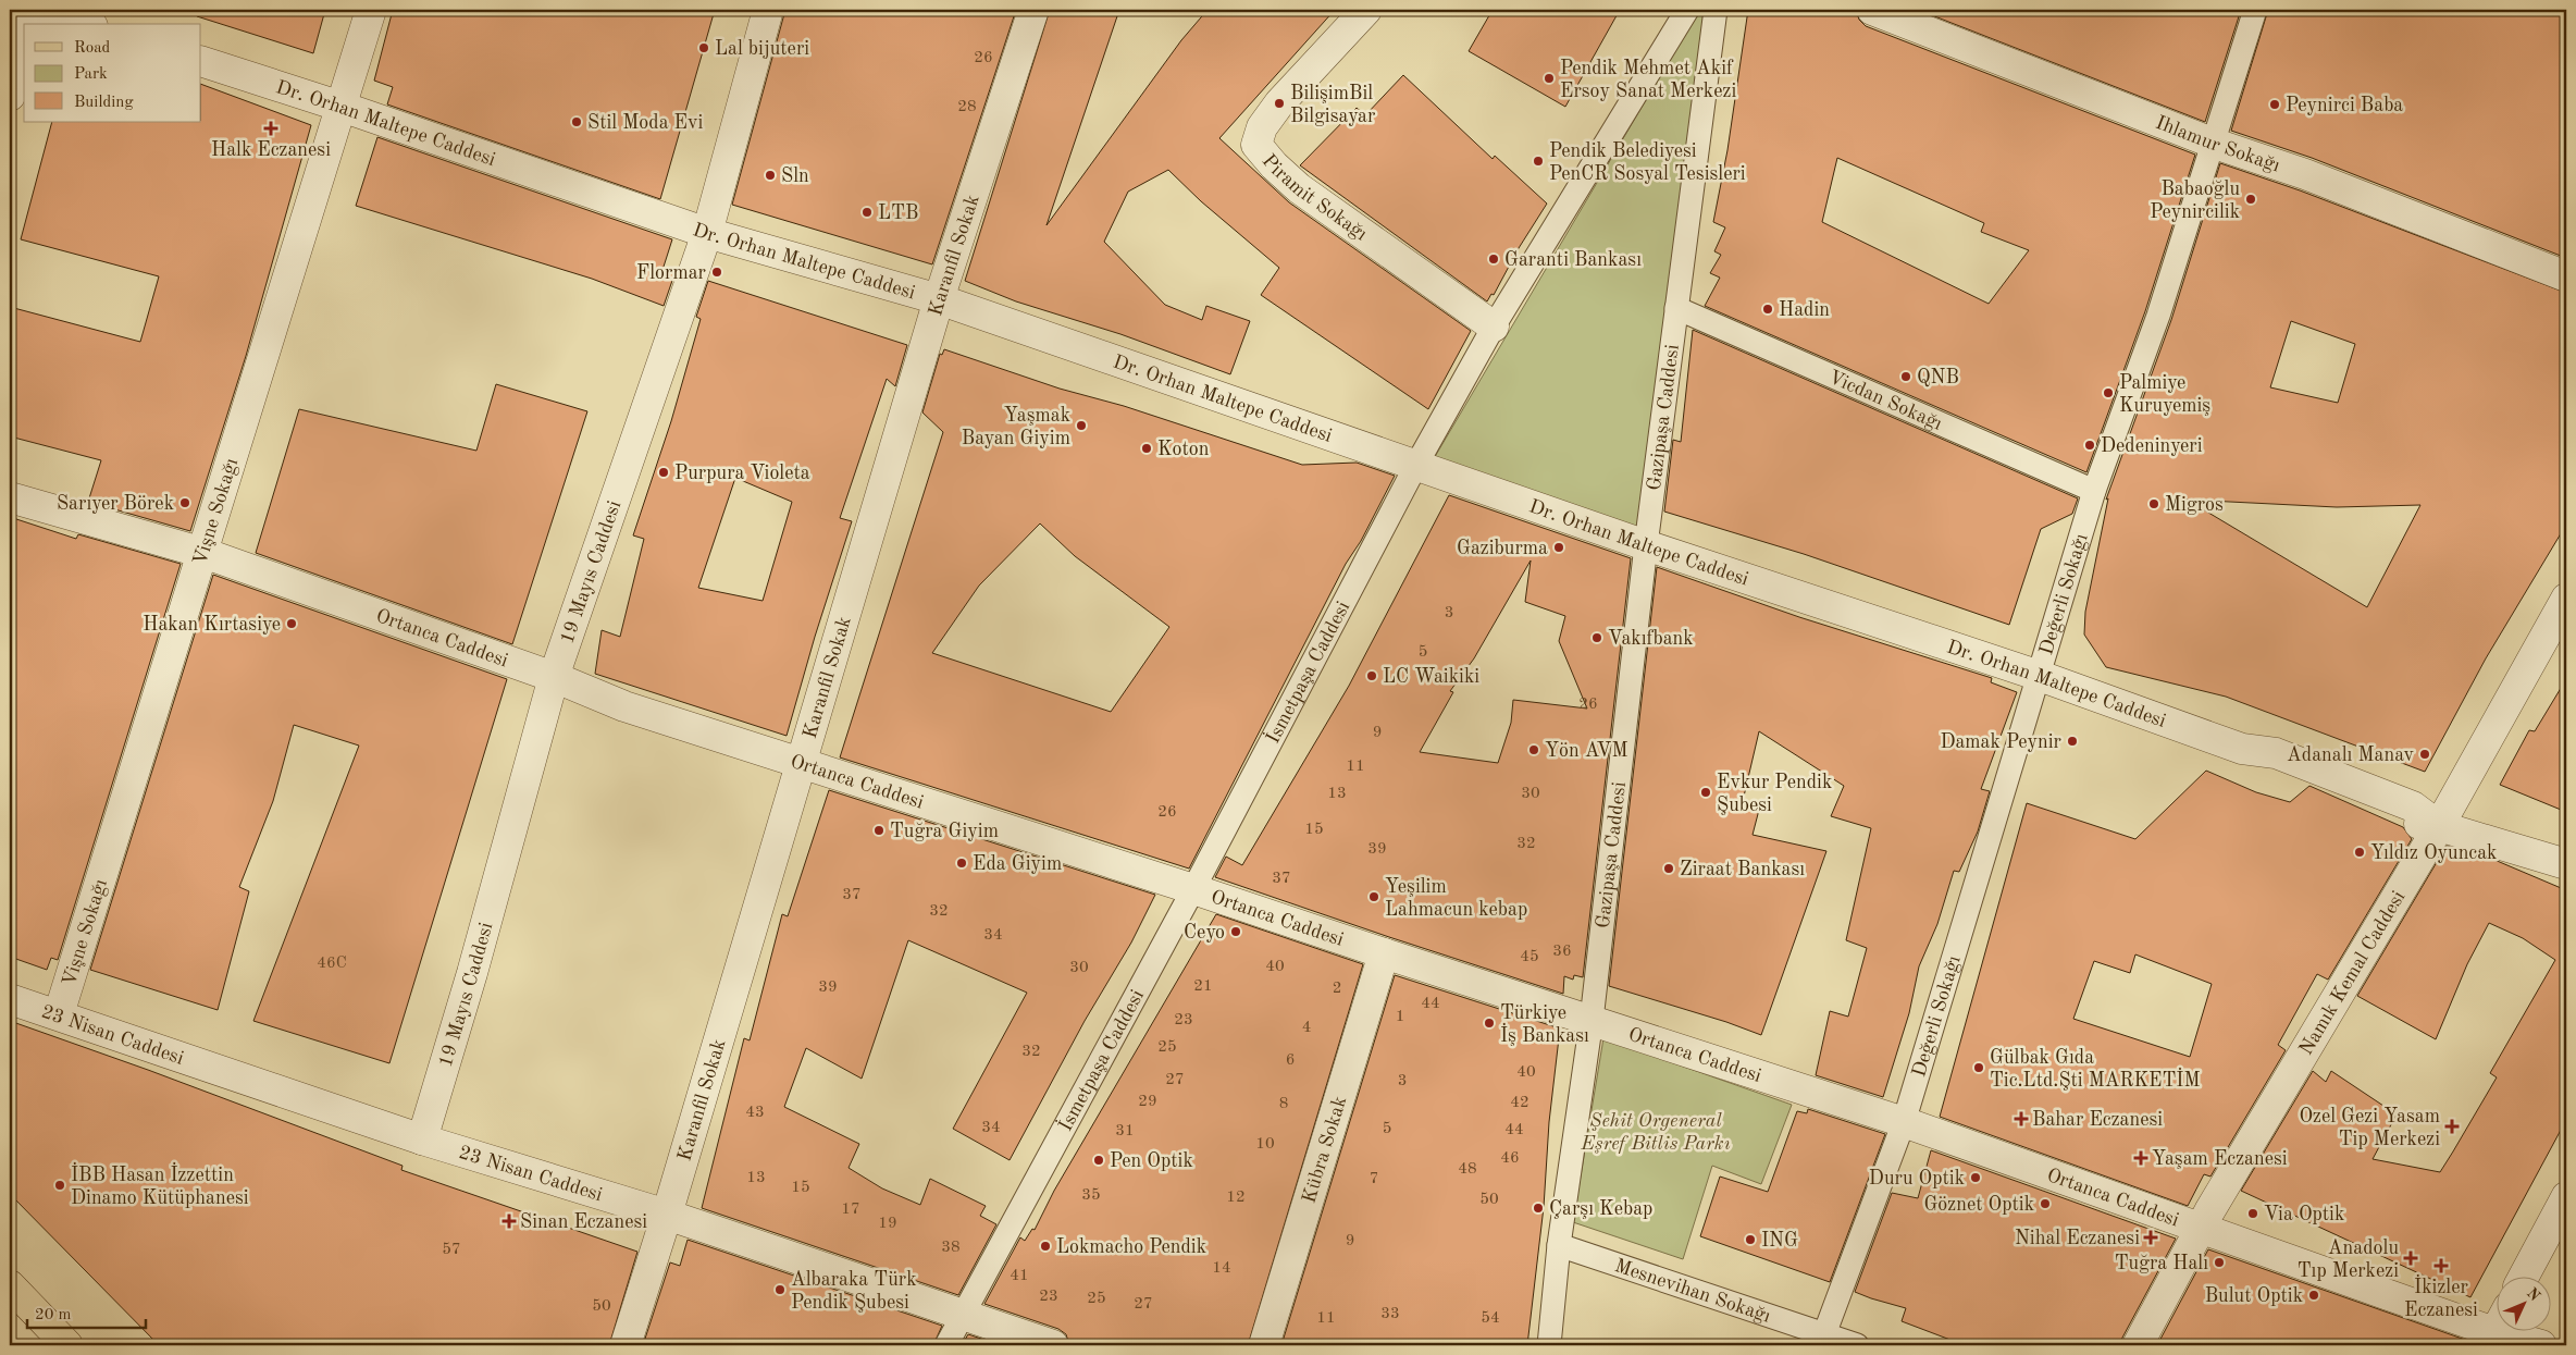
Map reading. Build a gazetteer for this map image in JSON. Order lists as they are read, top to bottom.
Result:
{
  "streets": {
    "street": [
      "Dr. Orhan Maltepe Caddesi",
      "Ihlamur Sokağı",
      "Piramit Sokağı",
      "Karanfil Sokak",
      "Vicdan Sokağı",
      "Gazipaşa Caddesi",
      "Vişne Sokağı",
      "19 Mayıs Caddesi",
      "Değerli Sokağı",
      "Ortanca Caddesi",
      "İsmetpaşa Caddesi",
      "Namık Kemal Caddesi",
      "23 Nisan Caddesi",
      "Kübra Sokak",
      "Mesnevihan Sokağı"
    ]
  },
  "crossings": [
    ["Dr. Orhan Maltepe Caddesi", "Karanfil Sokak"],
    ["Dr. Orhan Maltepe Caddesi", "Gazipaşa Caddesi"],
    ["Dr. Orhan Maltepe Caddesi", "Vişne Sokağı"],
    ["Dr. Orhan Maltepe Caddesi", "19 Mayıs Caddesi"],
    ["Dr. Orhan Maltepe Caddesi", "Değerli Sokağı"],
    ["Dr. Orhan Maltepe Caddesi", "İsmetpaşa Caddesi"],
    ["Dr. Orhan Maltepe Caddesi", "Namık Kemal Caddesi"],
    ["Ihlamur Sokağı", "Değerli Sokağı"],
    ["Piramit Sokağı", "İsmetpaşa Caddesi"],
    ["Karanfil Sokak", "Ortanca Caddesi"],
    ["Karanfil Sokak", "23 Nisan Caddesi"],
    ["Vicdan Sokağı", "Gazipaşa Caddesi"],
    ["Vicdan Sokağı", "Değerli Sokağı"],
    ["Gazipaşa Caddesi", "Ortanca Caddesi"],
    ["Gazipaşa Caddesi", "Mesnevihan Sokağı"],
    ["Vişne Sokağı", "Ortanca Caddesi"],
    ["Vişne Sokağı", "23 Nisan Caddesi"],
    ["19 Mayıs Caddesi", "Ortanca Caddesi"],
    ["19 Mayıs Caddesi", "23 Nisan Caddesi"],
    ["Değerli Sokağı", "Ortanca Caddesi"],
    ["Değerli Sokağı", "Mesnevihan Sokağı"],
    ["Ortanca Caddesi", "İsmetpaşa Caddesi"],
    ["Ortanca Caddesi", "Namık Kemal Caddesi"],
    ["Ortanca Caddesi", "Kübra Sokak"],
    ["İsmetpaşa Caddesi", "23 Nisan Caddesi"]
  ],
  "parks": ["Şehit Orgeneral Eşref Bitlis Parkı"],
  "places": {
    "other": [
      "Lal bijuteri",
      "Pendik Mehmet Akif Ersoy Sanat Merkezi",
      "BilişimBil Bilgisayar",
      "Peynirci Baba",
      "Stil Moda Evi",
      "Pendik Belediyesi PenCR Sosyal Tesisleri",
      "Sln",
      "Babaoğlu Peynircilik",
      "LTB",
      "Garanti Bankası",
      "Flormar",
      "Hadin",
      "QNB",
      "Palmiye Kuruyemiş",
      "Yaşmak Bayan Giyim",
      "Dedeninyeri",
      "Koton",
      "Purpura Violeta",
      "Sarıyer Börek",
      "Migros",
      "Gaziburma",
      "Hakan Kırtasiye",
      "Vakıfbank",
      "LC Waikiki",
      "Damak Peynir",
      "Yön AVM",
      "Adanalı Manav",
      "Evkur Pendik Şubesi",
      "Tuğra Giyim",
      "Yıldız Oyuncak",
      "Eda Giyim",
      "Ziraat Bankası",
      "Yeşilim Lahmacun kebap",
      "Ceyo",
      "Türkiye İş Bankası",
      "Gülbak Gıda Tic.Ltd.Şti MARKETİM",
      "Pen Optik",
      "Duru Optik",
      "İBB Hasan İzzettin Dinamo Kütüphanesi",
      "Göznet Optik",
      "Çarşı Kebap",
      "Via Optik",
      "ING",
      "Lokmacho Pendik",
      "Tuğra Halı",
      "Albaraka Türk Pendik Şubesi",
      "Bulut Optik"
    ],
    "health": [
      "Halk Eczanesi",
      "Bahar Eczanesi",
      "Ozel Gezi Yasam Tip Merkezi",
      "Yaşam Eczanesi",
      "Sinan Eczanesi",
      "Nihal Eczanesi",
      "Anadolu Tıp Merkezi",
      "İkizler Eczanesi"
    ]
  },
  "house_numbers": [
    "26",
    "28",
    "3",
    "5",
    "26",
    "9",
    "11",
    "13",
    "30",
    "26",
    "15",
    "32",
    "39",
    "37",
    "37",
    "32",
    "34",
    "36",
    "45",
    "46C",
    "40",
    "30",
    "21",
    "39",
    "2",
    "44",
    "1",
    "23",
    "4",
    "25",
    "32",
    "6",
    "40",
    "27",
    "3",
    "29",
    "42",
    "8",
    "43",
    "34",
    "5",
    "44",
    "31",
    "10",
    "46",
    "48",
    "13",
    "7",
    "15",
    "35",
    "12",
    "50",
    "17",
    "19",
    "9",
    "38",
    "57",
    "14",
    "41",
    "23",
    "25",
    "27",
    "50",
    "33",
    "11",
    "54"
  ],
  "legend": ["Road", "Park", "Building"],
  "scale_bar": "20 m",
  "north": "top right"
}
